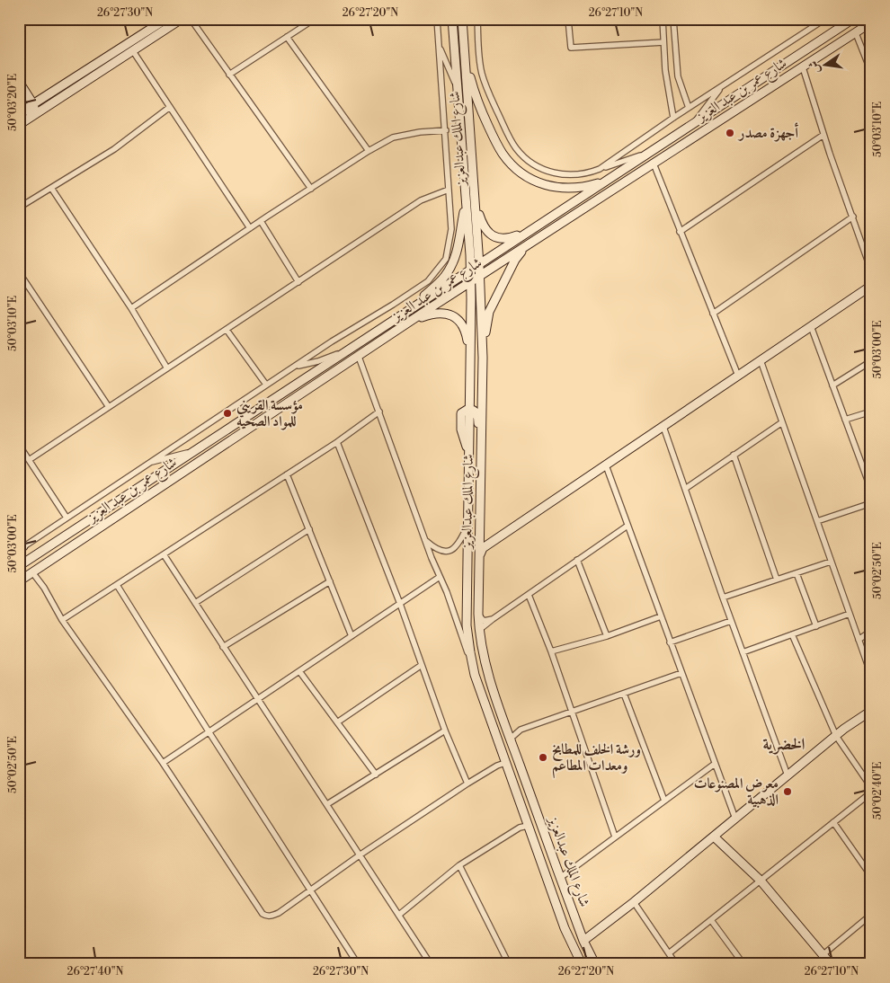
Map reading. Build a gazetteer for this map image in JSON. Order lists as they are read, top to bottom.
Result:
{
  "streets": {
    "street": ["شارع عمر بن عبد العزيز", "شارع الملك عبدالعزيز"]
  },
  "crossings": [
    ["شارع عمر بن عبد العزيز", "شارع الملك عبدالعزيز"]
  ],
  "districts": ["الخضرية"],
  "places": [
    "أجهزة مصدر",
    "مؤسسة القريني للمواد الصحيه",
    "ورشة الخلف للمطابخ ومعدات المطاعم",
    "معرض المصنوعات الذهبية"
  ],
  "north": "left",
  "coordinates": [
    "26°27'30\"N",
    "26°27'20\"N",
    "26°27'10\"N",
    "50°03'20\"E",
    "50°03'10\"E",
    "50°03'00\"E",
    "50°02'50\"E",
    "50°02'40\"E",
    "26°27'40\"N"
  ]
}
